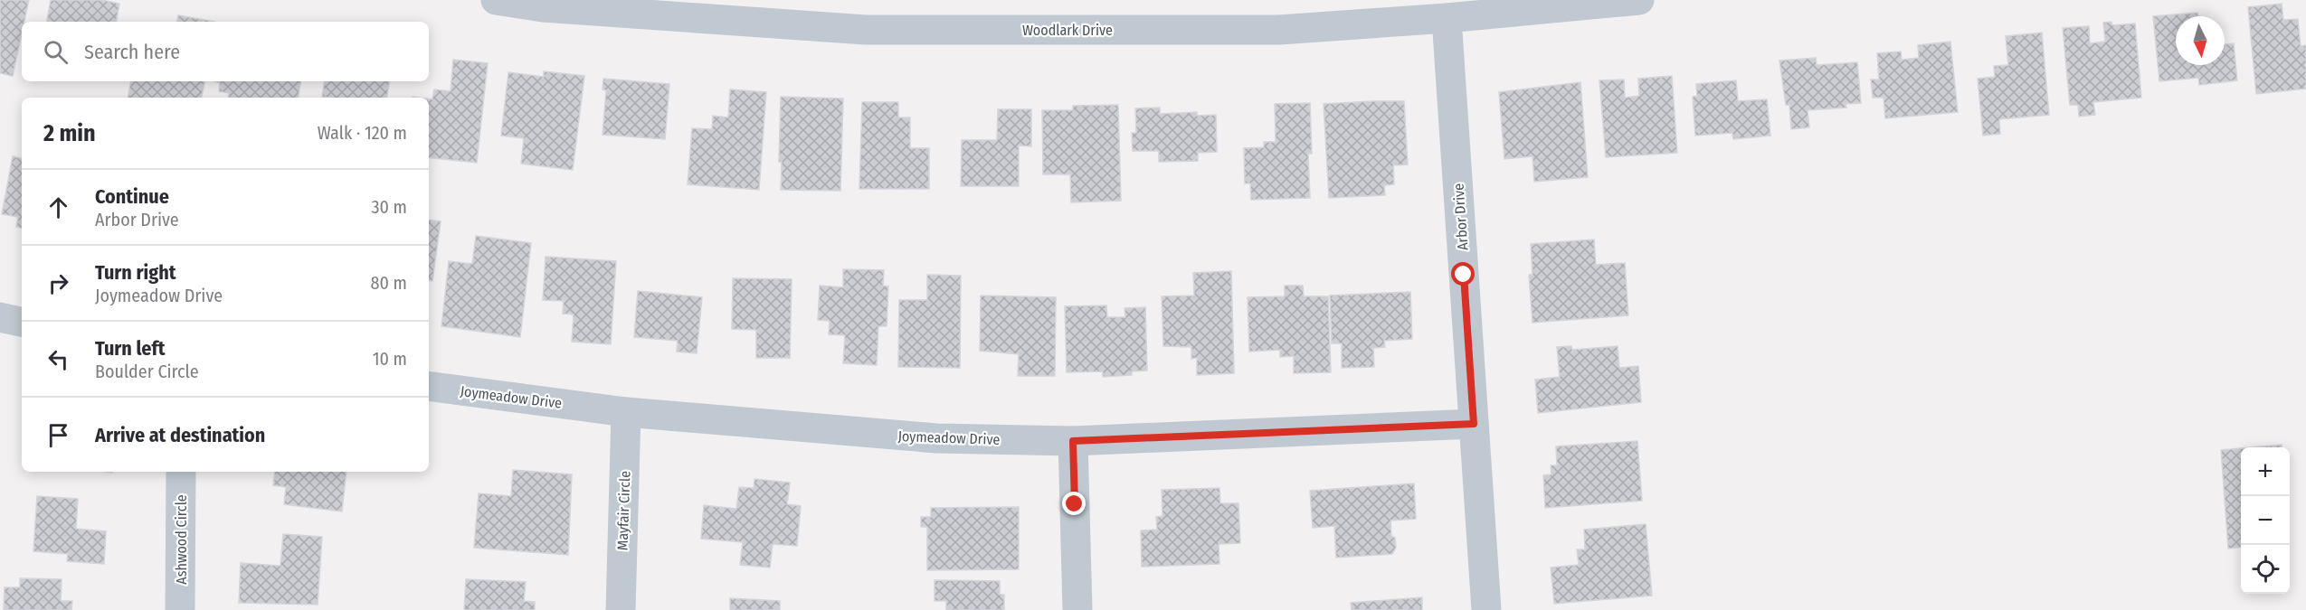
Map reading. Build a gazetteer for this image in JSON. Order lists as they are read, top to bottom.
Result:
{
  "streets": {
    "street": [
      "Woodlark Drive",
      "Arbor Drive",
      "Joymeadow Drive",
      "Mayfair Circle",
      "Ashwood Circle"
    ]
  },
  "crossings": [
    ["Woodlark Drive", "Arbor Drive"],
    ["Arbor Drive", "Joymeadow Drive"],
    ["Joymeadow Drive", "Mayfair Circle"]
  ],
  "north": "bottom",
  "page": {
    "search": "Search here",
    "heading": ["2 min", "Walk · 120 m"],
    "list": [
      ["Continue", "Arbor Drive", "30 m"],
      ["Turn right", "Joymeadow Drive", "80 m"],
      ["Turn left", "Boulder Circle", "10 m"],
      "Arrive at destination"
    ],
    "map_buttons": ["+", "−"]
  }
}
